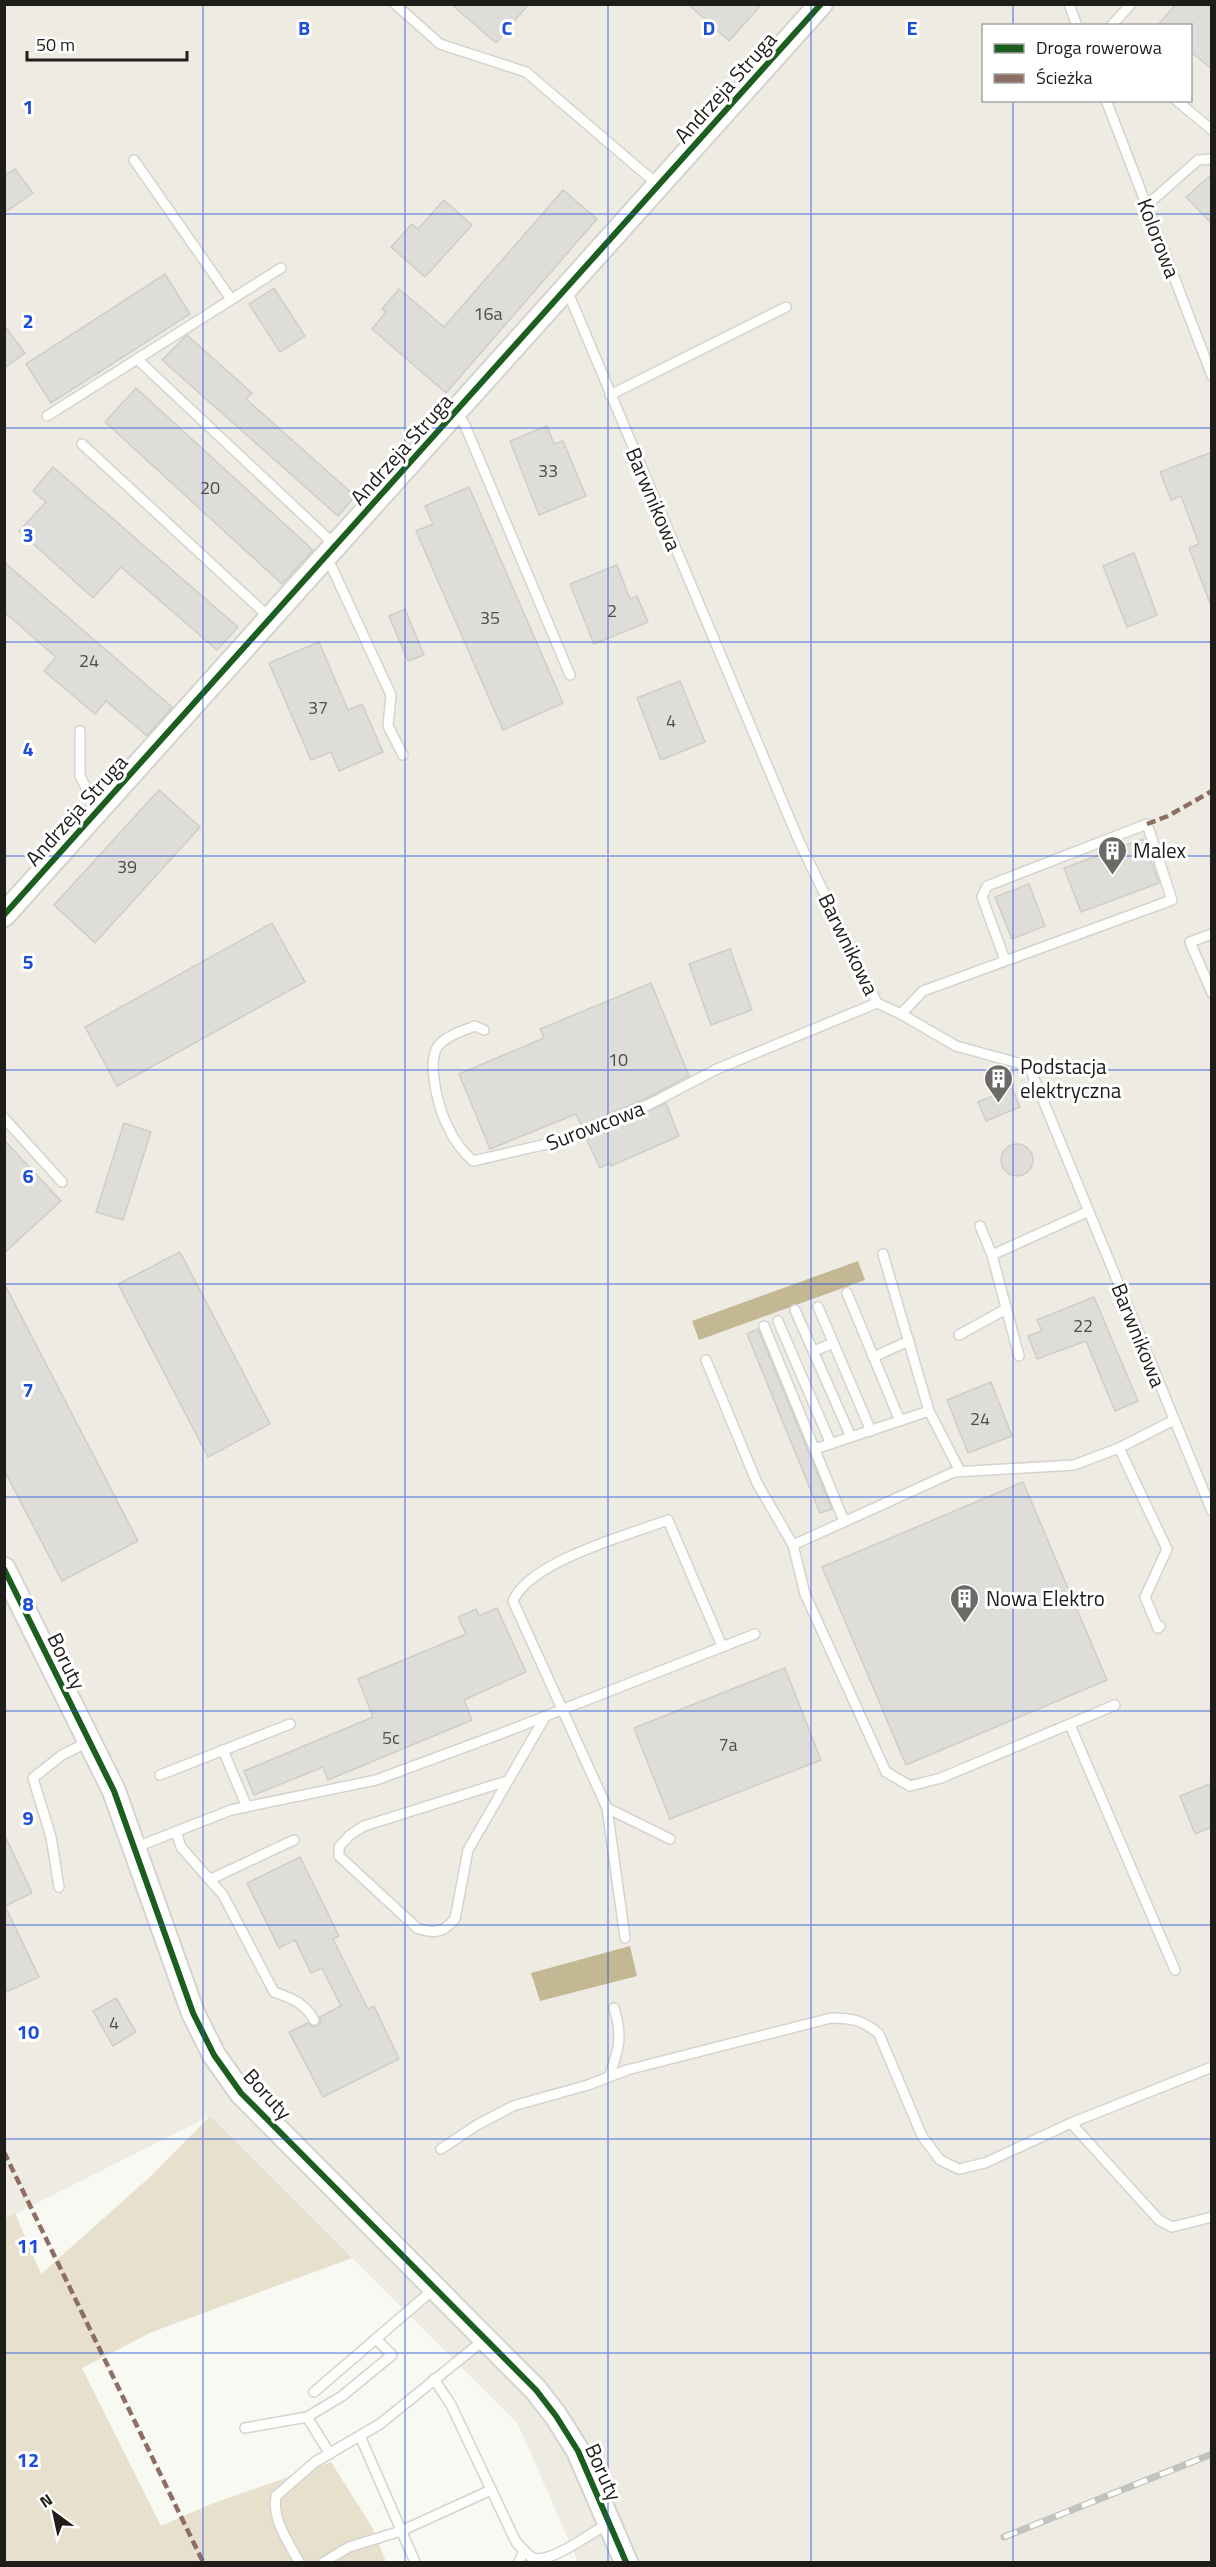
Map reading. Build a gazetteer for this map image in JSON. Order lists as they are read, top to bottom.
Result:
{
  "streets": {
    "street": ["Andrzeja Struga", "Boruty"],
    "lane": ["Kolorowa", "Barwnikowa", "Surowcowa"]
  },
  "crossings": [
    ["Andrzeja Struga", "Barwnikowa"],
    ["Barwnikowa", "Surowcowa"]
  ],
  "places": {
    "building": ["Malex", "Podstacja elektryczna", "Nowa Elektro"]
  },
  "house_numbers": [
    "16a",
    "33",
    "20",
    "2",
    "35",
    "24",
    "37",
    "4",
    "39",
    "10",
    "22",
    "24",
    "5c",
    "7a",
    "4"
  ],
  "legend": ["Droga rowerowa", "Ścieżka"],
  "scale_bar": "50 m",
  "north": "top left",
  "grid": {
    "columns": [
      "B",
      "C",
      "D",
      "E"
    ],
    "rows": [
      "1",
      "2",
      "3",
      "4",
      "5",
      "6",
      "7",
      "8",
      "9",
      "10",
      "11",
      "12"
    ]
  }
}
